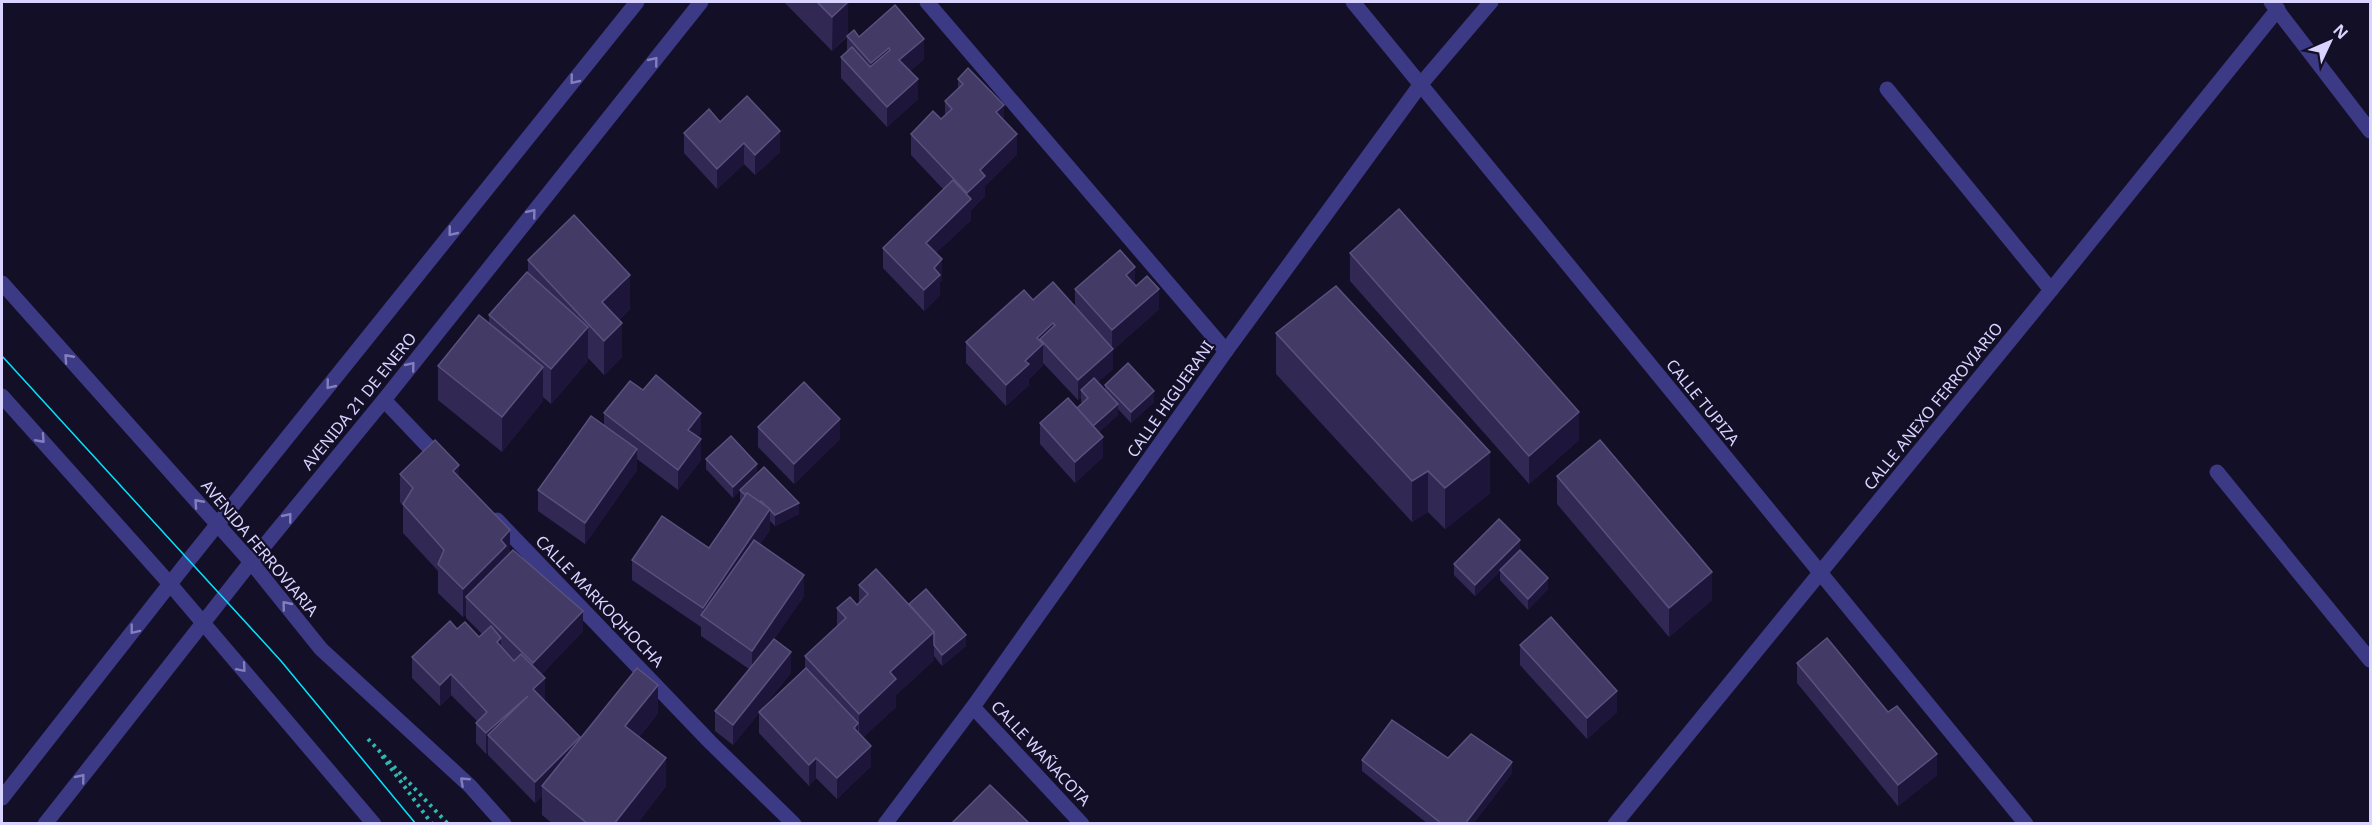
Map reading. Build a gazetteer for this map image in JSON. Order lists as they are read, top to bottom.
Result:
{
  "streets": {
    "street": [
      "CALLE HIGUERANI",
      "AVENIDA 21 DE ENERO",
      "CALLE TUPIZA",
      "CALLE ANEXO FERROVIARIO",
      "AVENIDA FERROVIARIA",
      "CALLE MARKOQHOCHA",
      "CALLE WAÑACOTA"
    ]
  },
  "crossings": [
    ["CALLE HIGUERANI", "CALLE TUPIZA"],
    ["CALLE HIGUERANI", "CALLE WAÑACOTA"],
    ["AVENIDA 21 DE ENERO", "AVENIDA FERROVIARIA"],
    ["CALLE TUPIZA", "CALLE ANEXO FERROVIARIO"]
  ],
  "north": "top right"
}
